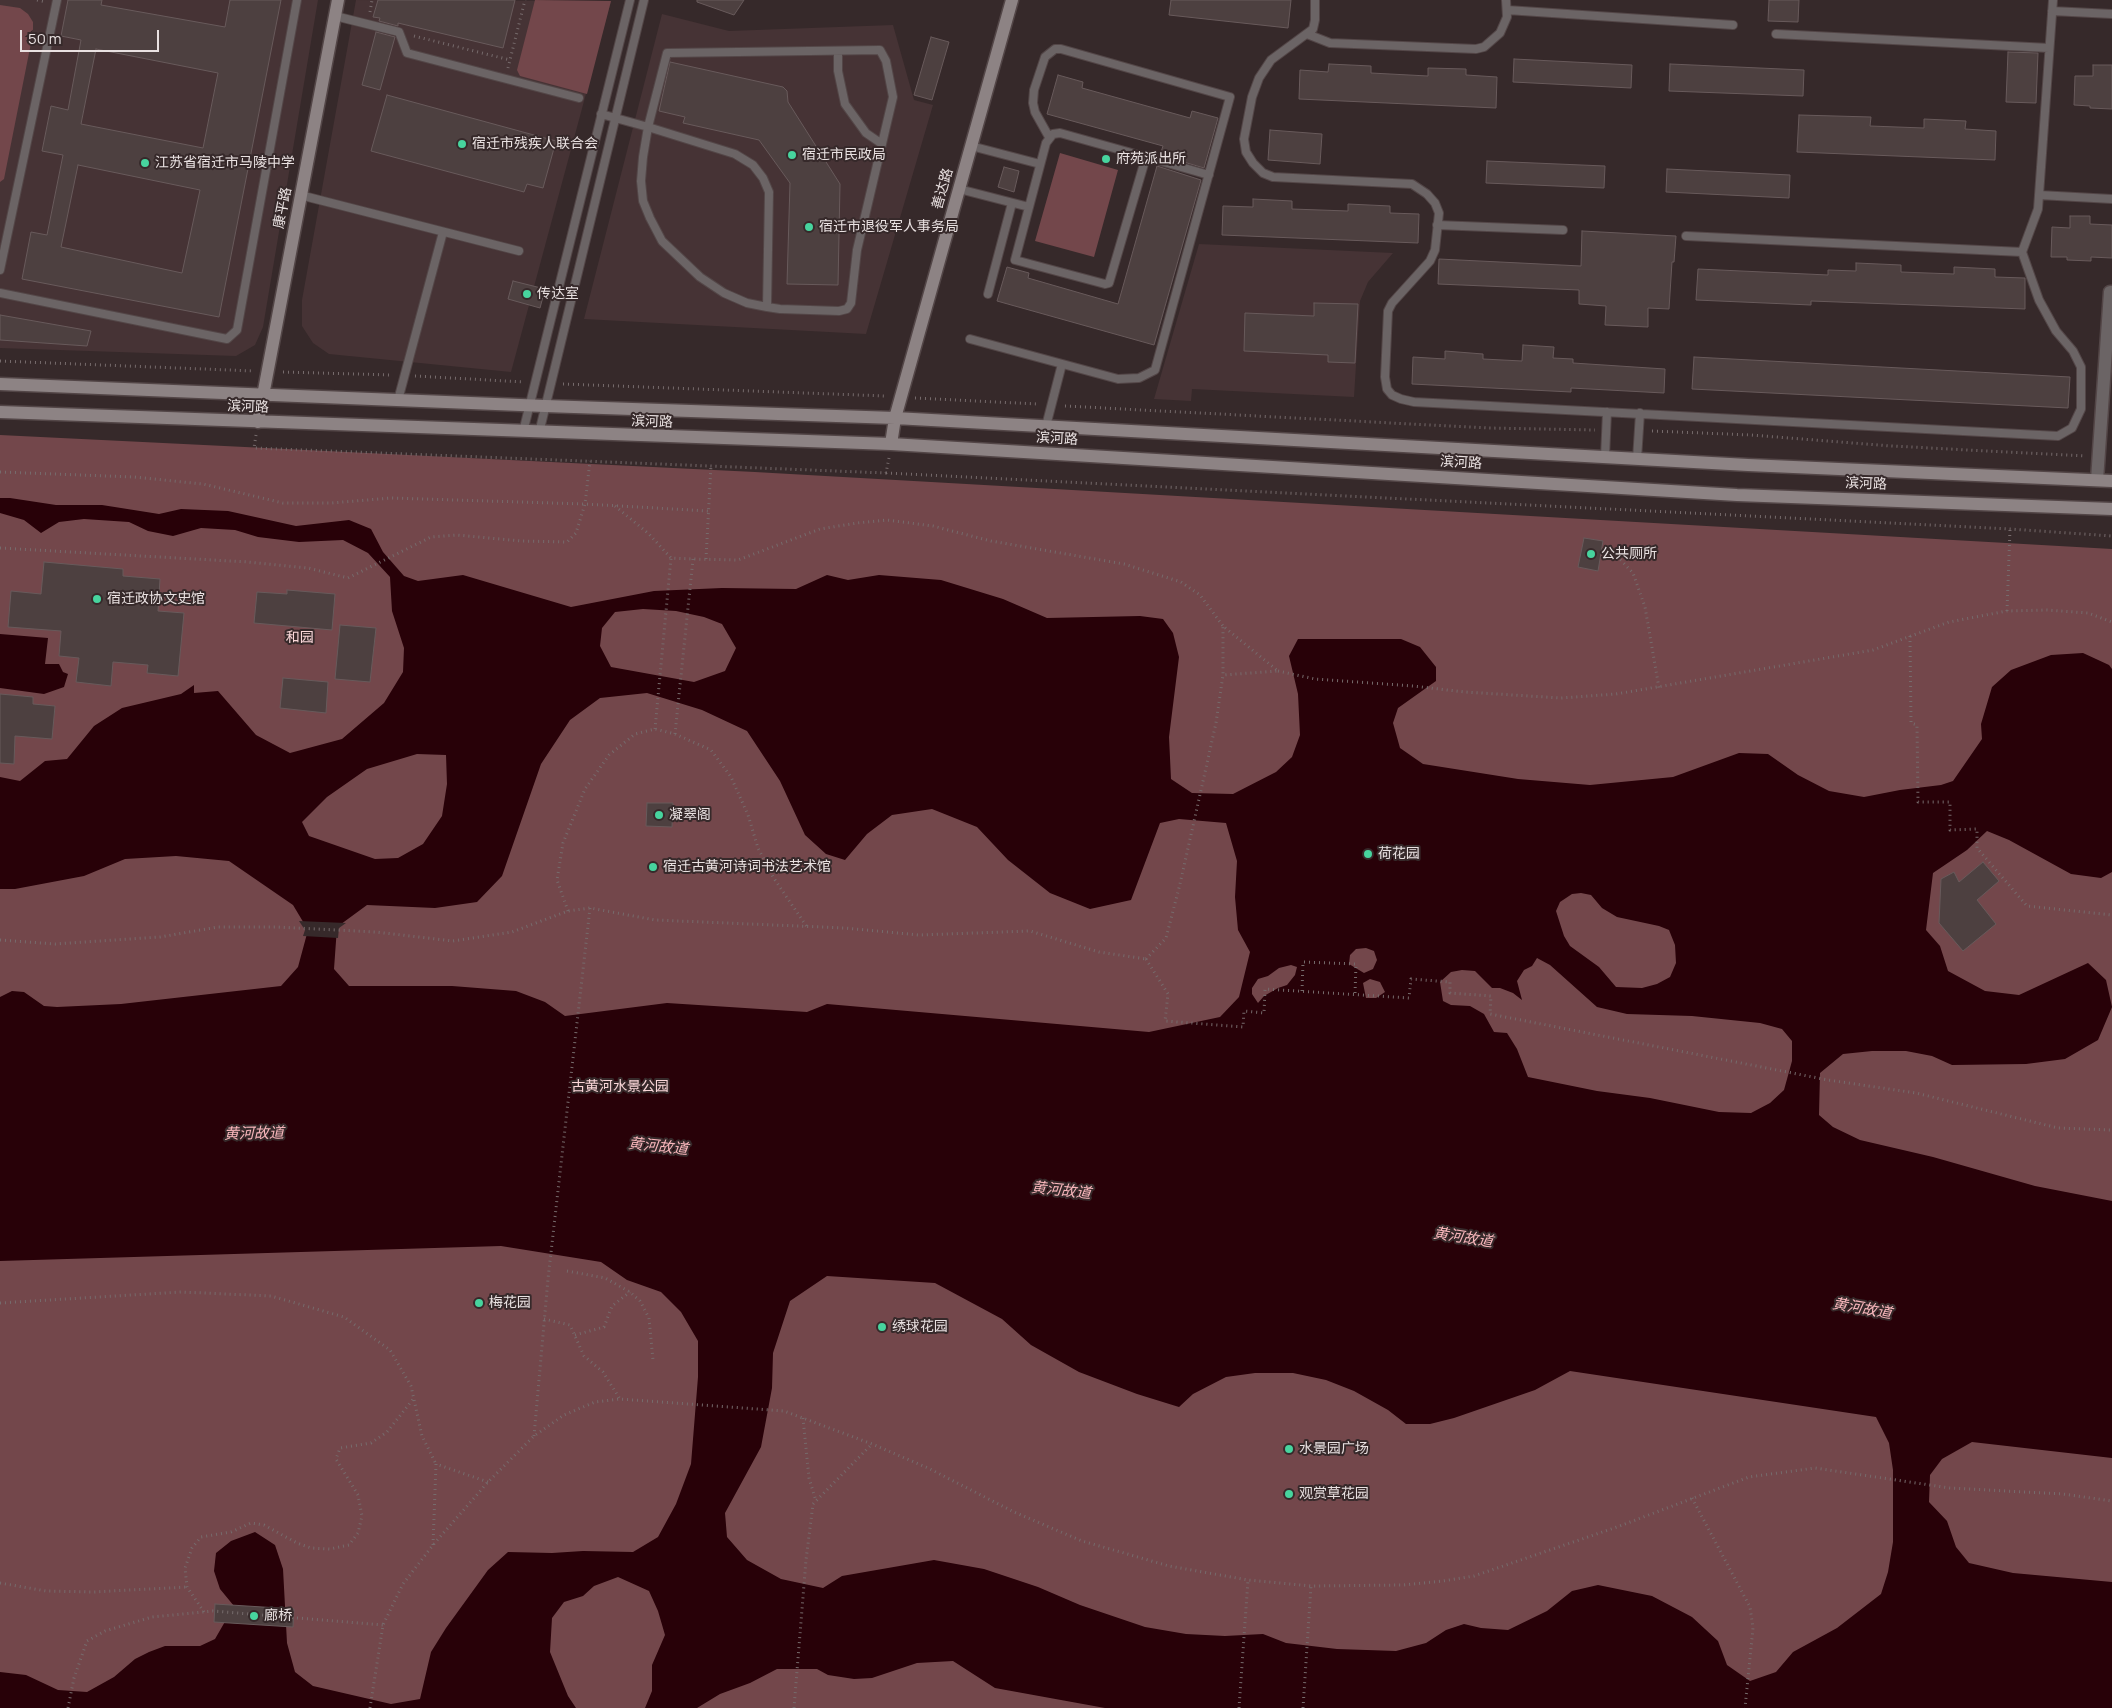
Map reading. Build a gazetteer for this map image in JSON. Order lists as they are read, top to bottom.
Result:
{
  "streets": {
    "main road": ["善达路", "康平路", "滨河路"]
  },
  "crossings": [
    ["善达路", "滨河路"],
    ["康平路", "滨河路"]
  ],
  "water": ["黄河故道"],
  "parks": ["和园", "古黄河水景公园"],
  "places": [
    "宿迁市残疾人联合会",
    "宿迁市民政局",
    "府苑派出所",
    "江苏省宿迁市马陵中学",
    "宿迁市退役军人事务局",
    "传达室",
    "公共厕所",
    "宿迁政协文史馆",
    "凝翠阁",
    "荷花园",
    "宿迁古黄河诗词书法艺术馆",
    "梅花园",
    "绣球花园",
    "水景园广场",
    "观赏草花园",
    "廊桥"
  ],
  "scale_bar": "50 m"
}
